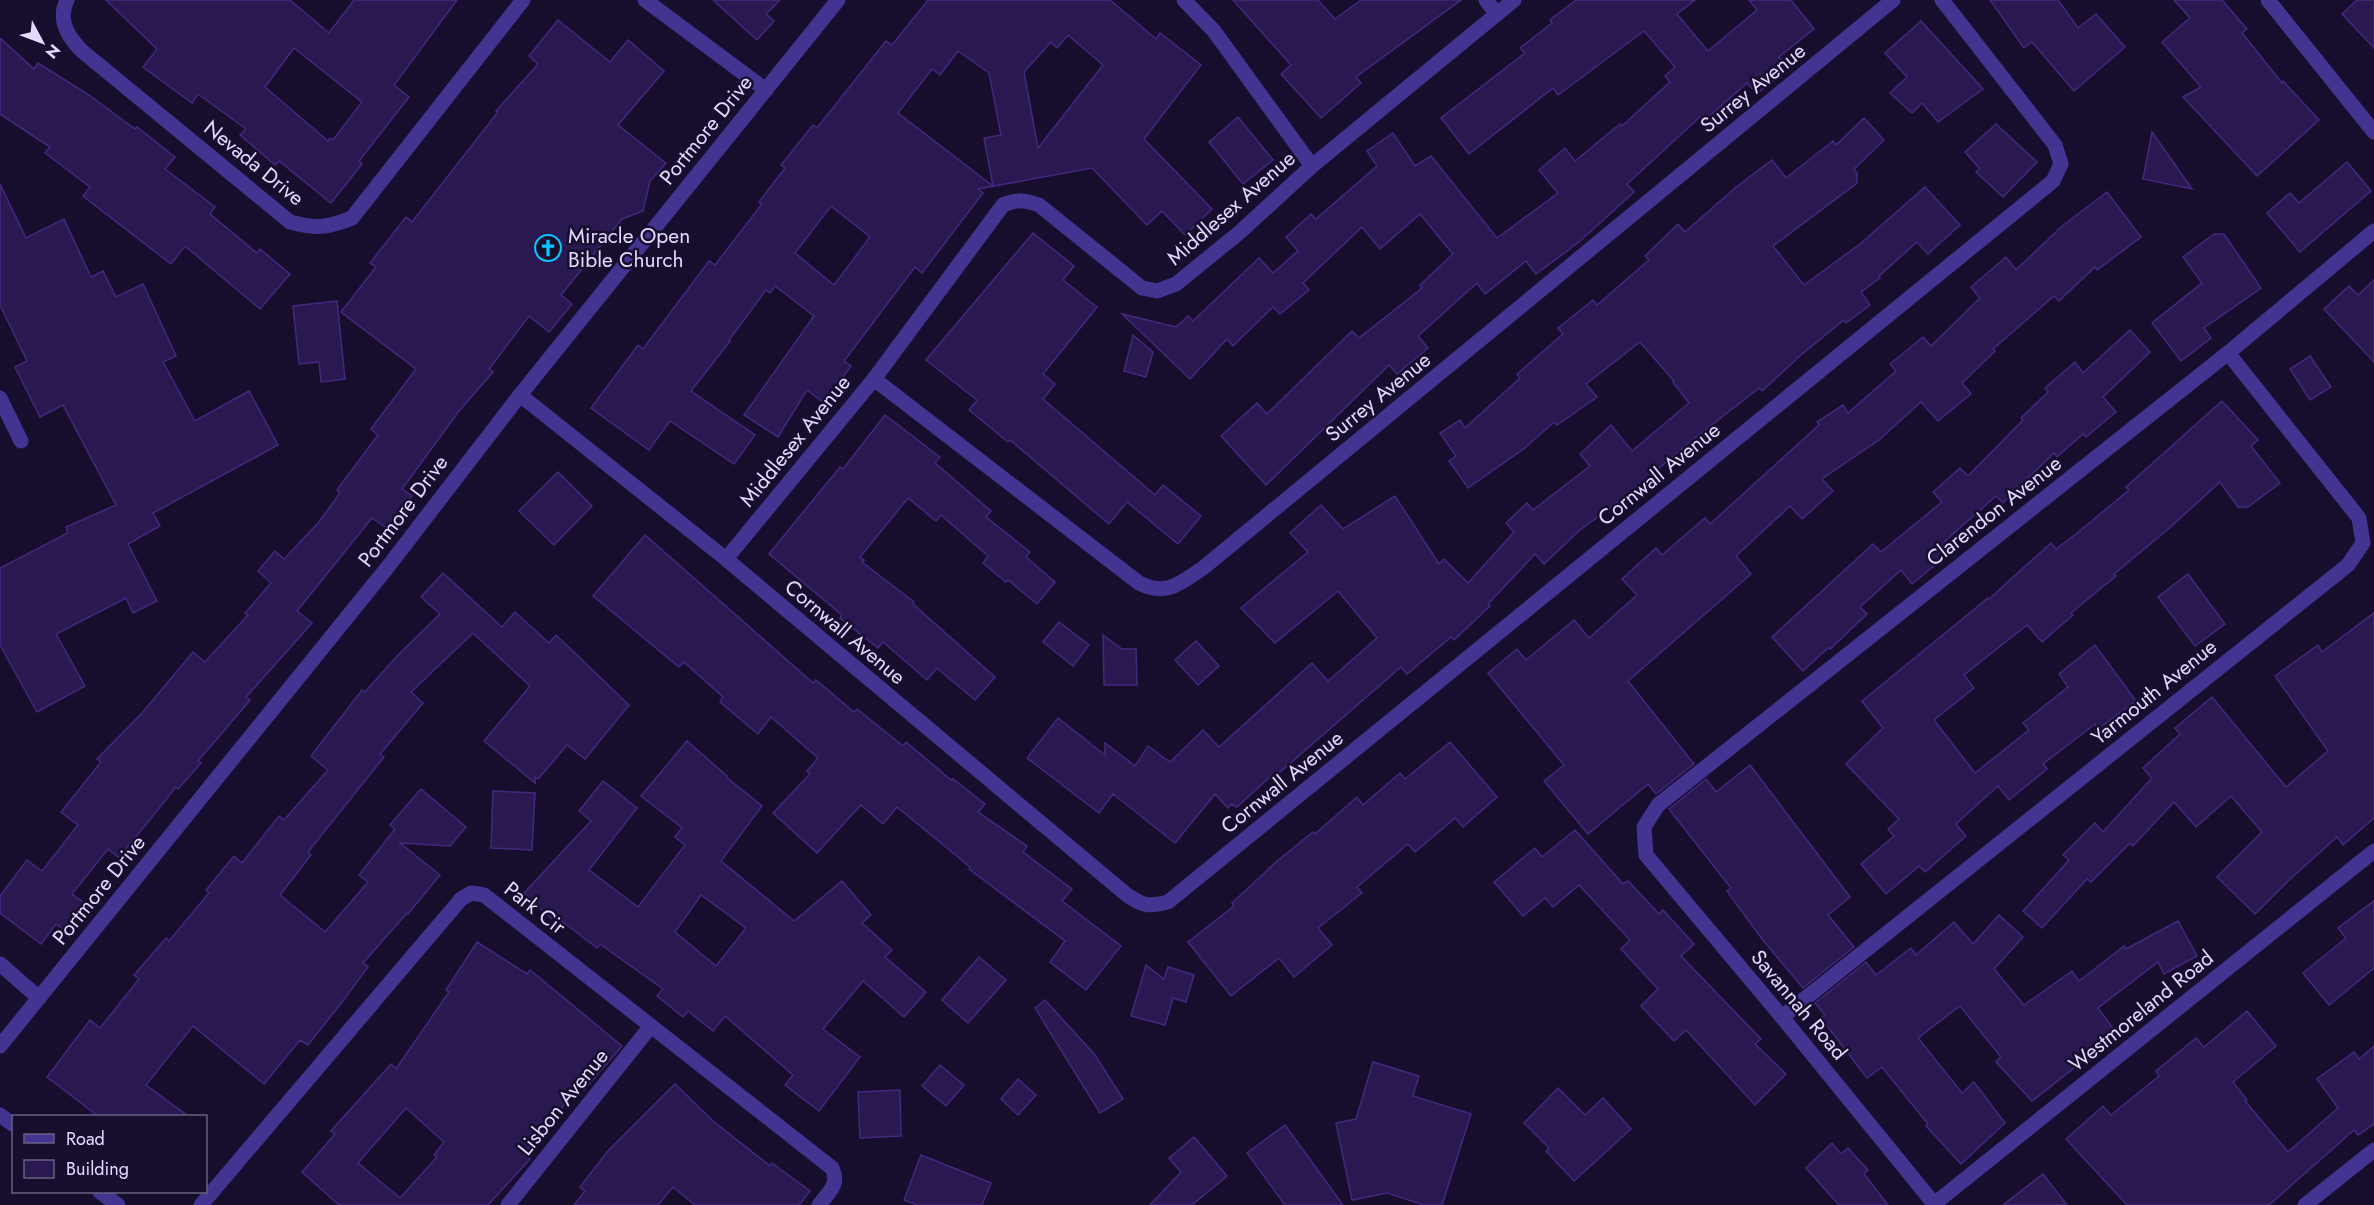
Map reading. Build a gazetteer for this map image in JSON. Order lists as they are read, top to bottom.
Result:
{
  "streets": {
    "street": [
      "Surrey Avenue",
      "Portmore Drive",
      "Nevada Drive",
      "Middlesex Avenue",
      "Cornwall Avenue",
      "Clarendon Avenue",
      "Yarmouth Avenue",
      "Park Cir",
      "Savannah Road",
      "Westmoreland Road",
      "Lisbon Avenue"
    ]
  },
  "crossings": [
    ["Surrey Avenue", "Middlesex Avenue"],
    ["Portmore Drive", "Cornwall Avenue"],
    ["Middlesex Avenue", "Cornwall Avenue"],
    ["Clarendon Avenue", "Yarmouth Avenue"],
    ["Clarendon Avenue", "Savannah Road"],
    ["Yarmouth Avenue", "Savannah Road"],
    ["Park Cir", "Lisbon Avenue"],
    ["Savannah Road", "Westmoreland Road"]
  ],
  "places": {
    "church": ["Miracle Open Bible Church"]
  },
  "legend": ["Road", "Building"],
  "north": "bottom right"
}
